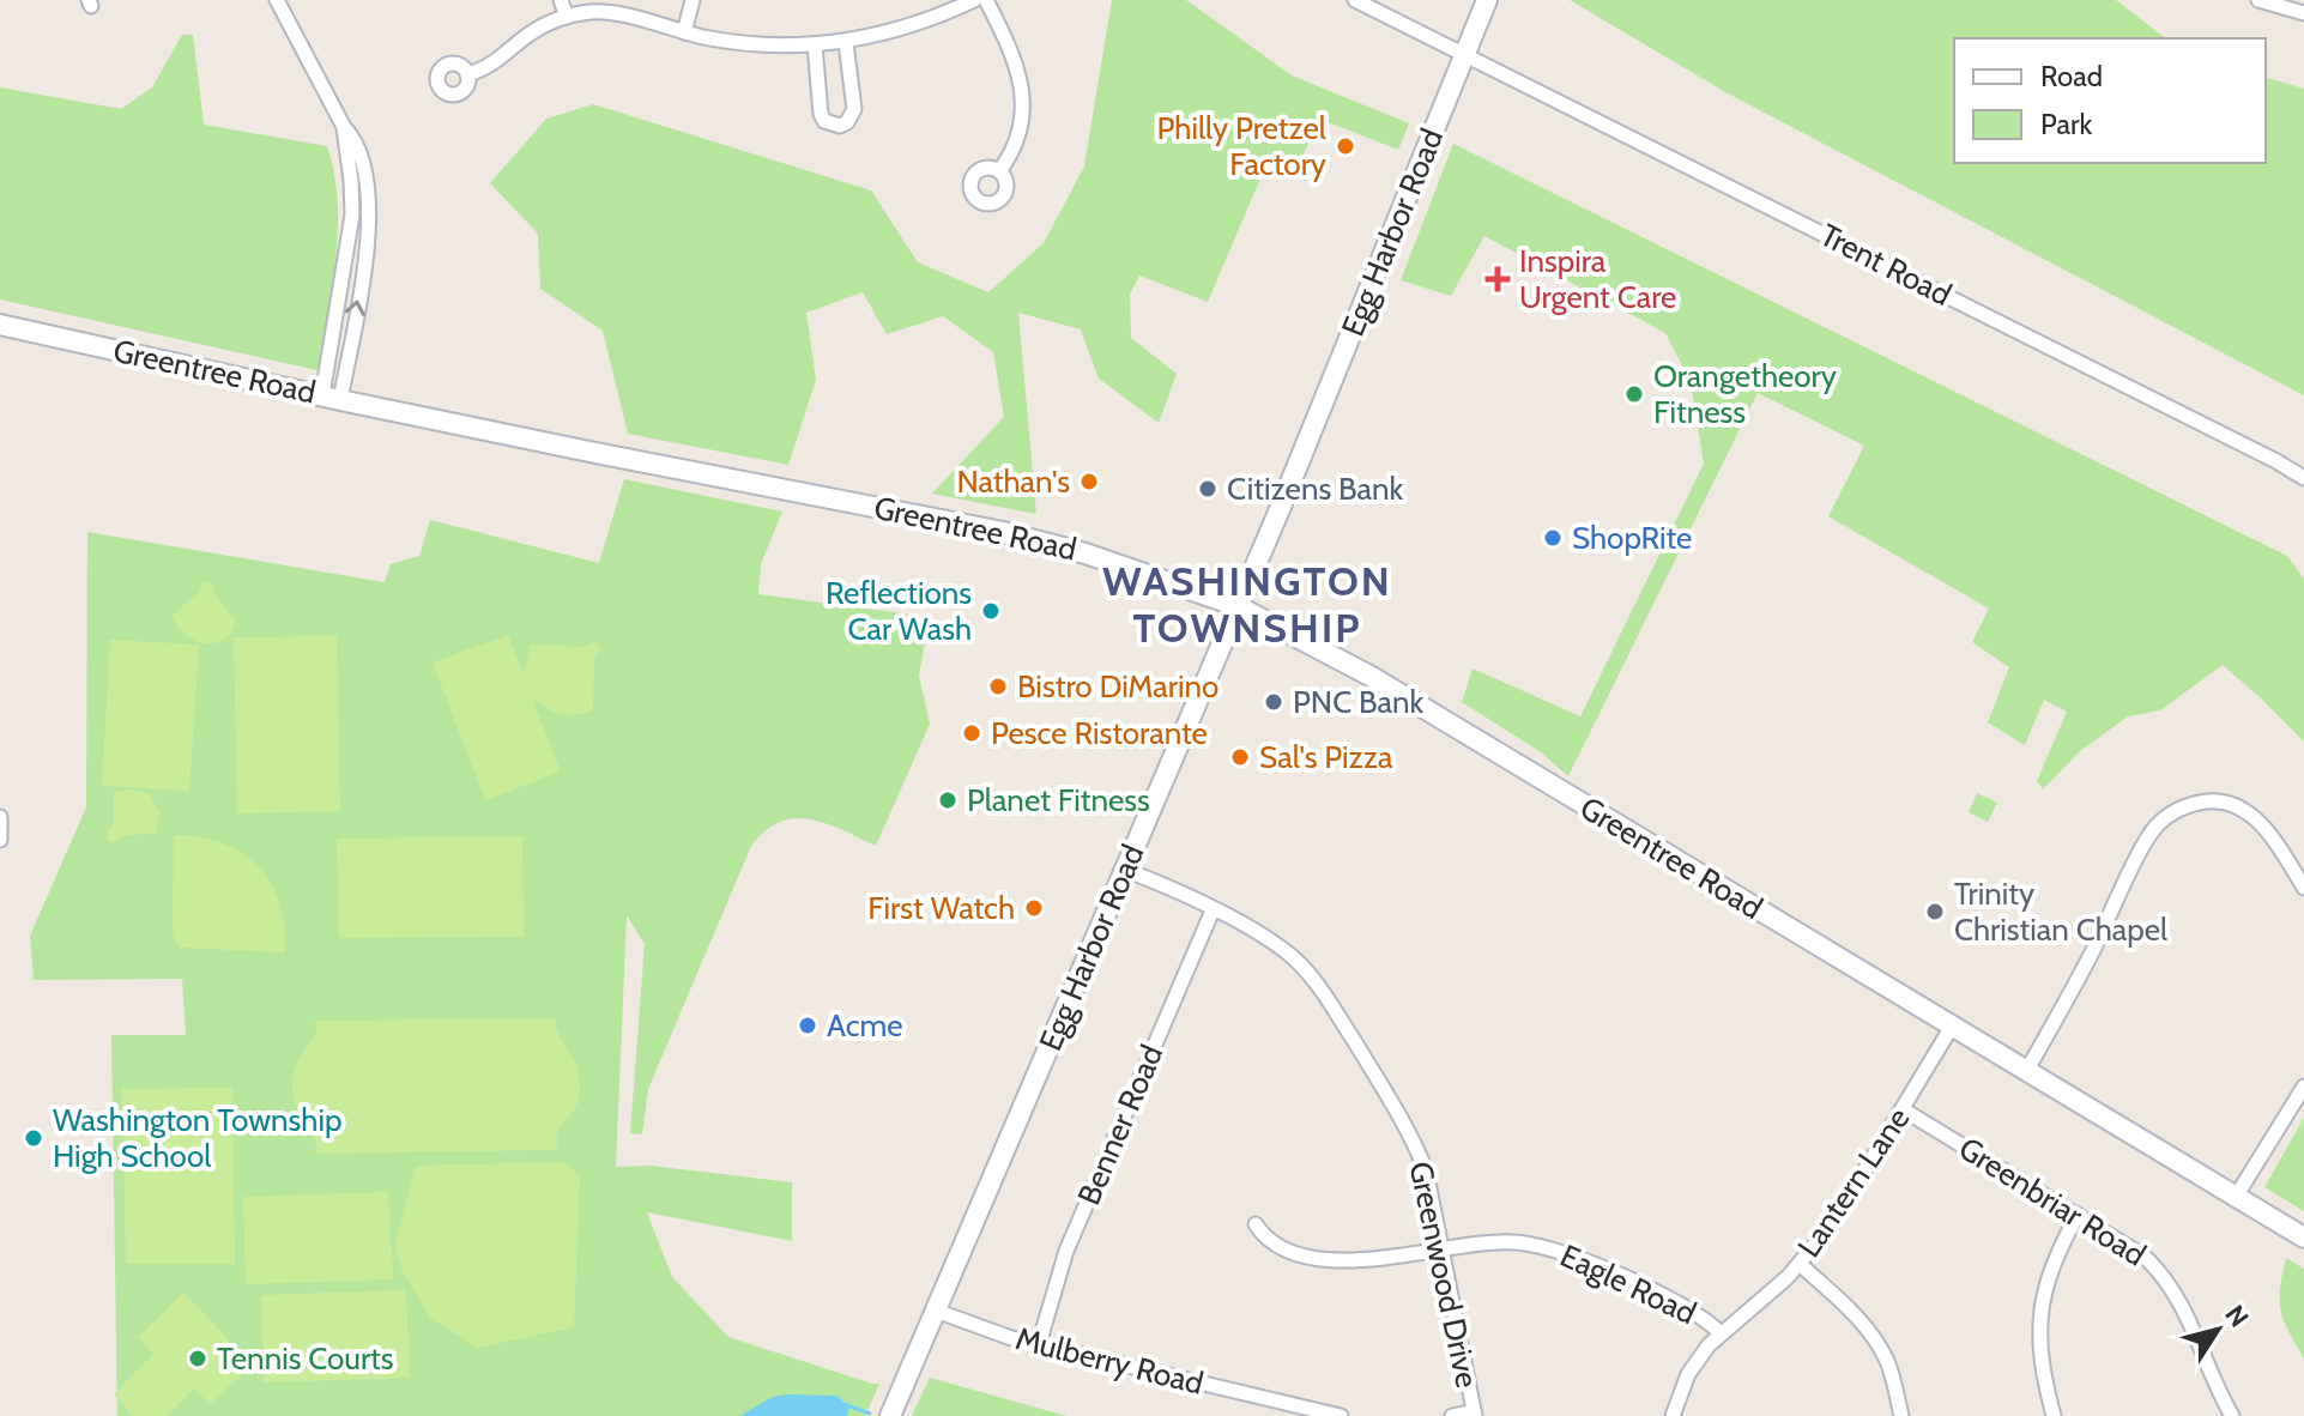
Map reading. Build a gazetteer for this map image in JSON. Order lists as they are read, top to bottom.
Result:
{
  "streets": {
    "street": [
      "Egg Harbor Road",
      "Trent Road",
      "Greentree Road",
      "Benner Road",
      "Lantern Lane",
      "Greenbriar Road",
      "Greenwood Drive",
      "Eagle Road",
      "Mulberry Road"
    ]
  },
  "crossings": [
    ["Egg Harbor Road", "Trent Road"],
    ["Egg Harbor Road", "Greentree Road"],
    ["Egg Harbor Road", "Greenwood Drive"],
    ["Egg Harbor Road", "Mulberry Road"],
    ["Greentree Road", "Lantern Lane"],
    ["Benner Road", "Greenwood Drive"],
    ["Benner Road", "Mulberry Road"],
    ["Lantern Lane", "Greenbriar Road"],
    ["Lantern Lane", "Eagle Road"],
    ["Greenwood Drive", "Eagle Road"]
  ],
  "districts": ["WASHINGTON TOWNSHIP"],
  "places": {
    "other": [
      "Philly Pretzel Factory",
      "Orangetheory Fitness",
      "Nathan's",
      "Citizens Bank",
      "ShopRite",
      "Reflections Car Wash",
      "Bistro DiMarino",
      "PNC Bank",
      "Pesce Ristorante",
      "Sal's Pizza",
      "Planet Fitness",
      "First Watch",
      "Trinity Christian Chapel",
      "Acme",
      "Washington Township High School",
      "Tennis Courts"
    ],
    "health": ["Inspira Urgent Care"]
  },
  "legend": ["Road", "Park"],
  "north": "top right"
}
